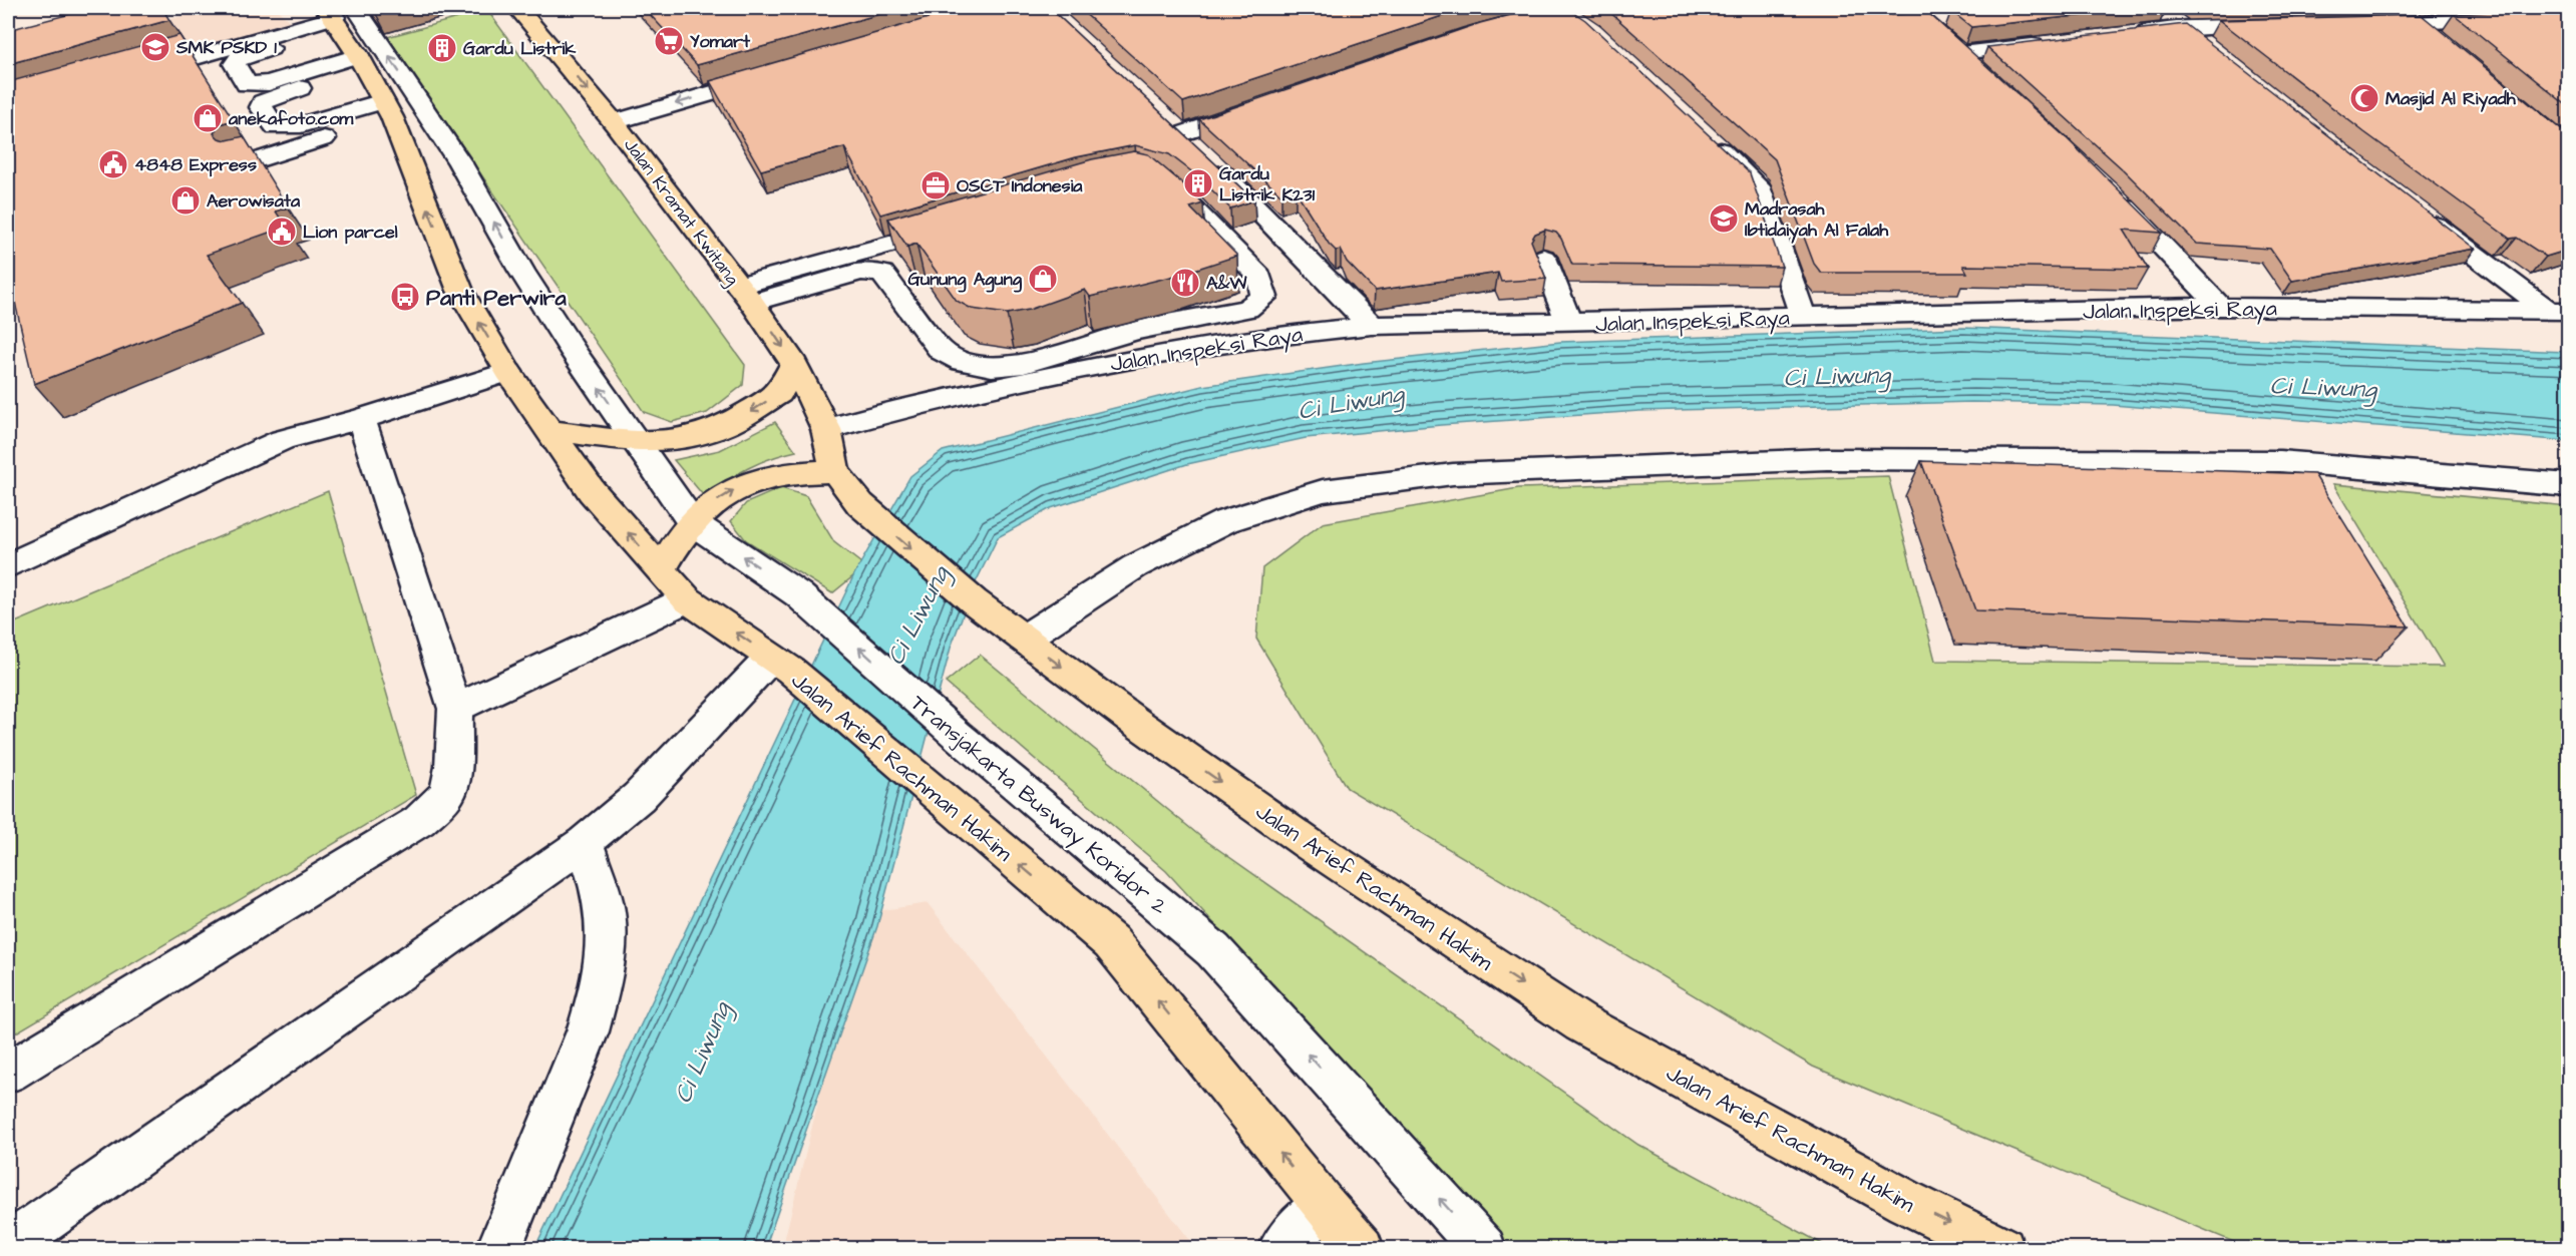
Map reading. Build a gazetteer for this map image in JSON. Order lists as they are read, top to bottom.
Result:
{
  "streets": {
    "main road": ["Jalan Kramat Kwitang", "Jalan Arief Rachman Hakim"],
    "street": ["Jalan Inspeksi Raya", "Transjakarta Busway Koridor 2"]
  },
  "crossings": [
    ["Jalan Kramat Kwitang", "Jalan Inspeksi Raya"],
    ["Jalan Kramat Kwitang", "Jalan Arief Rachman Hakim"],
    ["Jalan Inspeksi Raya", "Jalan Arief Rachman Hakim"]
  ],
  "one_way": ["Transjakarta Busway Koridor 2"],
  "water": ["Ci Liwung"],
  "places": {
    "supermarket": ["Yomart"],
    "school or university": ["SMK PSKD 1", "Madrasah Ibtidaiyah Al Falah"],
    "building": ["Gardu Listrik", "Gardu Listrik K231"],
    "mosque": ["Masjid Al Riyadh"],
    "shop": ["anekafoto.com", "Aerowisata", "Gunung Agung"],
    "public building": ["4848 Express", "Lion parcel"],
    "office": ["OSCT Indonesia"],
    "restaurant": ["A&W"],
    "bus stop": ["Panti Perwira"]
  }
}
